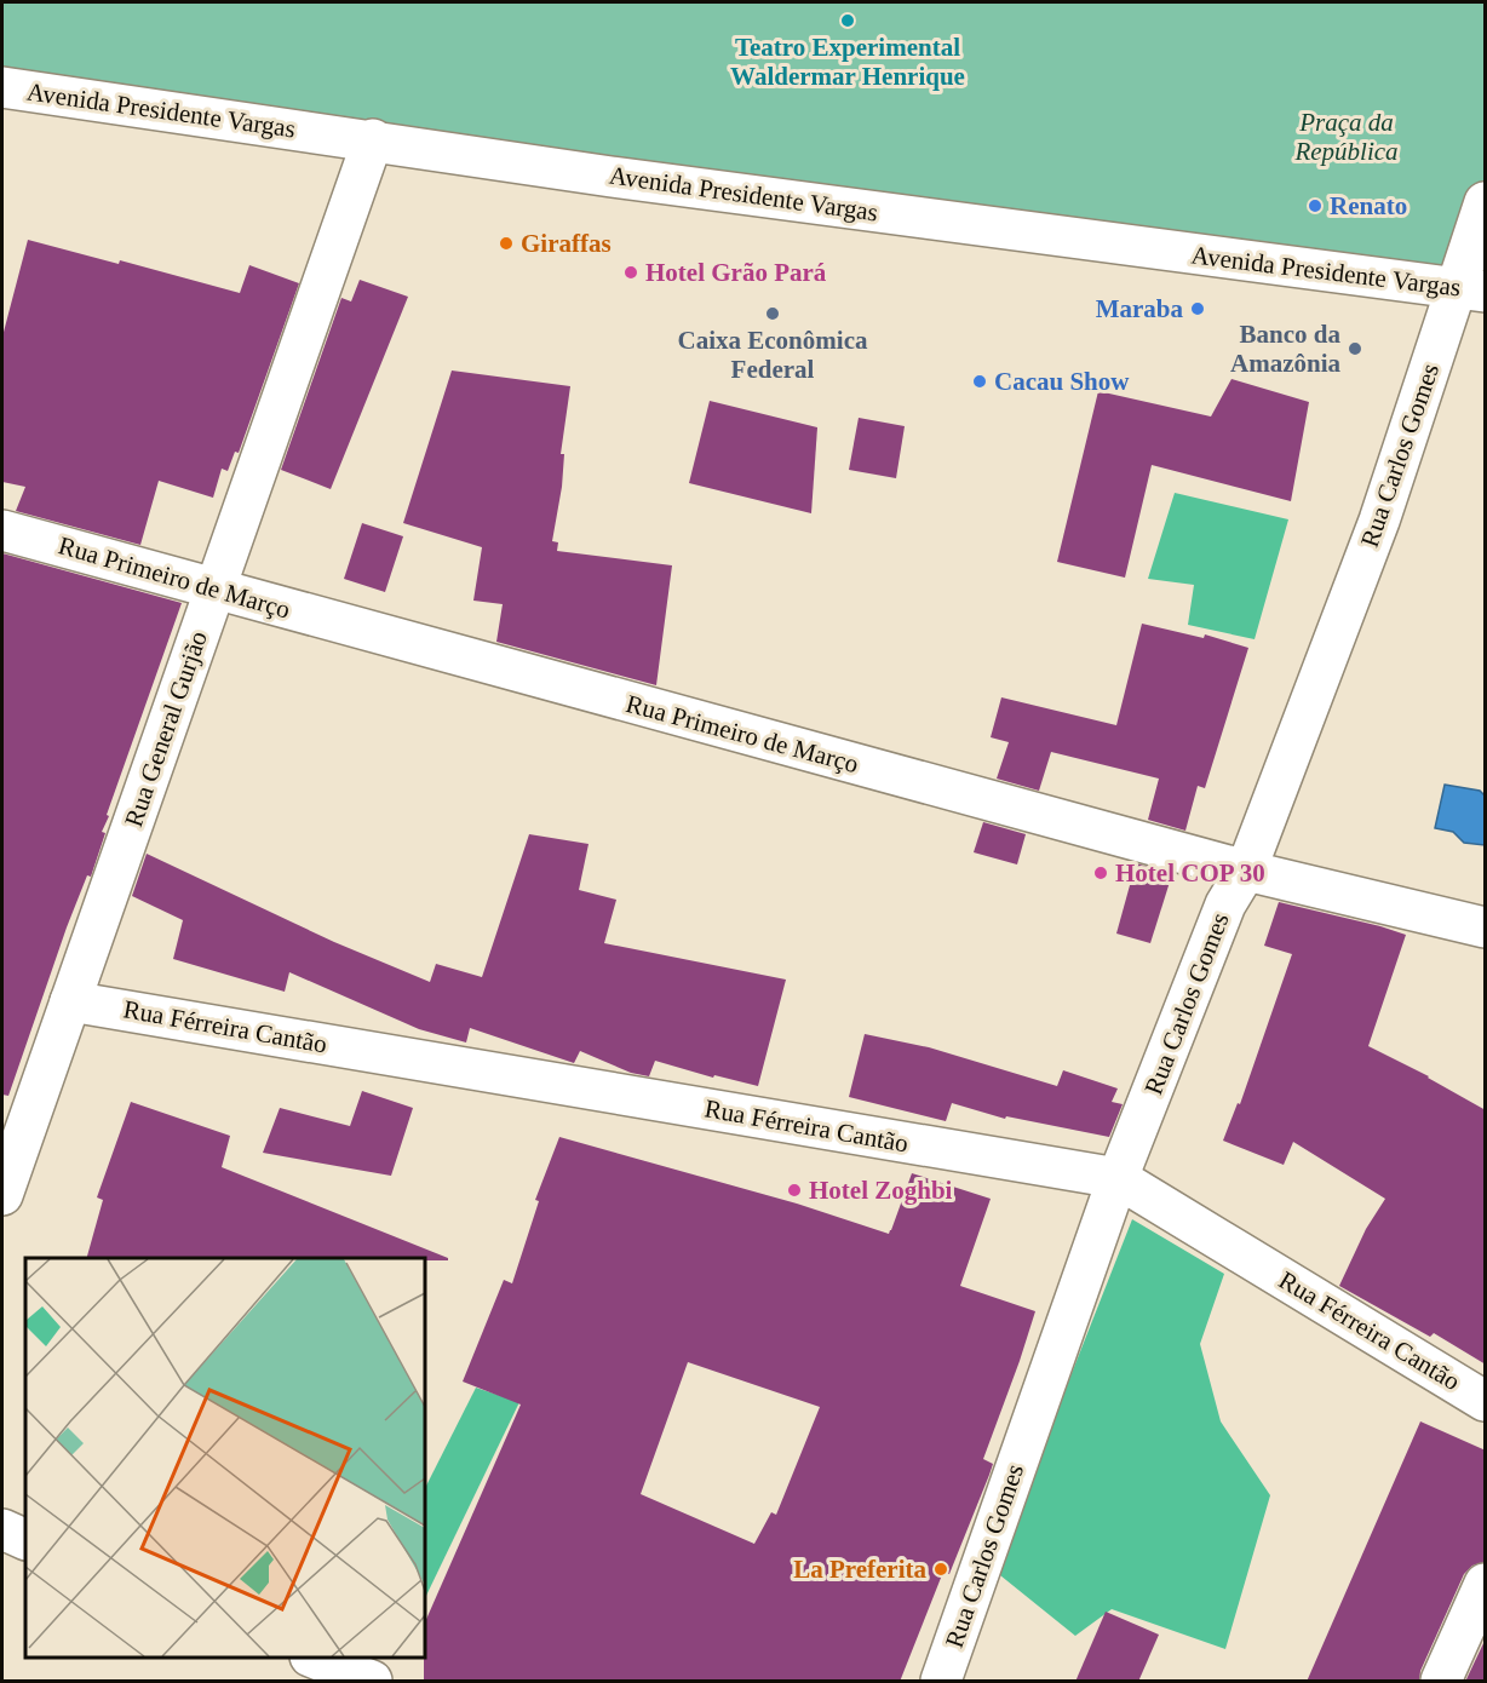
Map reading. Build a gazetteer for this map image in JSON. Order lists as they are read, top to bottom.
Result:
{
  "streets": {
    "street": [
      "Avenida Presidente Vargas",
      "Rua Carlos Gomes",
      "Rua Primeiro de Março",
      "Rua General Gurjão",
      "Rua Férreira Cantão"
    ]
  },
  "crossings": [
    ["Avenida Presidente Vargas", "Rua Carlos Gomes"],
    ["Avenida Presidente Vargas", "Rua General Gurjão"],
    ["Rua Carlos Gomes", "Rua Primeiro de Março"],
    ["Rua Carlos Gomes", "Rua Férreira Cantão"],
    ["Rua Primeiro de Março", "Rua General Gurjão"],
    ["Rua General Gurjão", "Rua Férreira Cantão"]
  ],
  "parks": ["Praça da República"],
  "places": [
    "Teatro Experimental Waldermar Henrique",
    "Renato",
    "Giraffas",
    "Hotel Grão Pará",
    "Maraba",
    "Caixa Econômica Federal",
    "Banco da Amazônia",
    "Cacau Show",
    "Hotel COP 30",
    "Hotel Zoghbi",
    "La Preferita"
  ]
}
